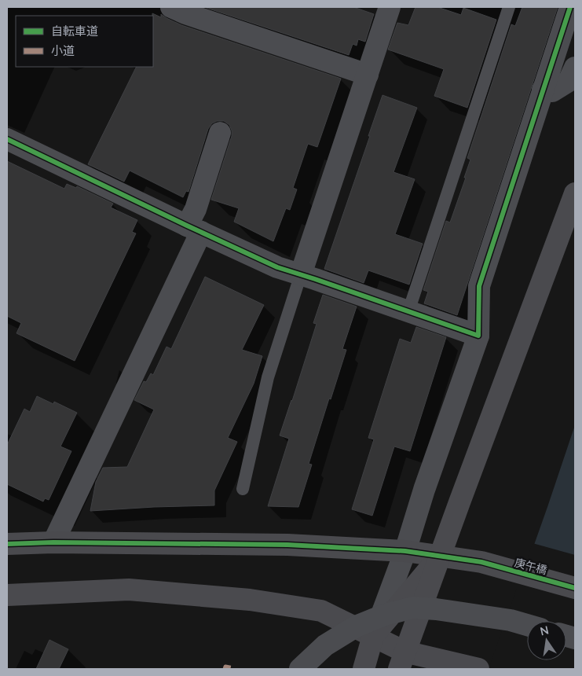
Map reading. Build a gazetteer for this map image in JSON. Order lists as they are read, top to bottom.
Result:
{
  "streets": {
    "street": ["庚午橋"]
  },
  "legend": ["自転車道", "小道"],
  "north": "top"
}
